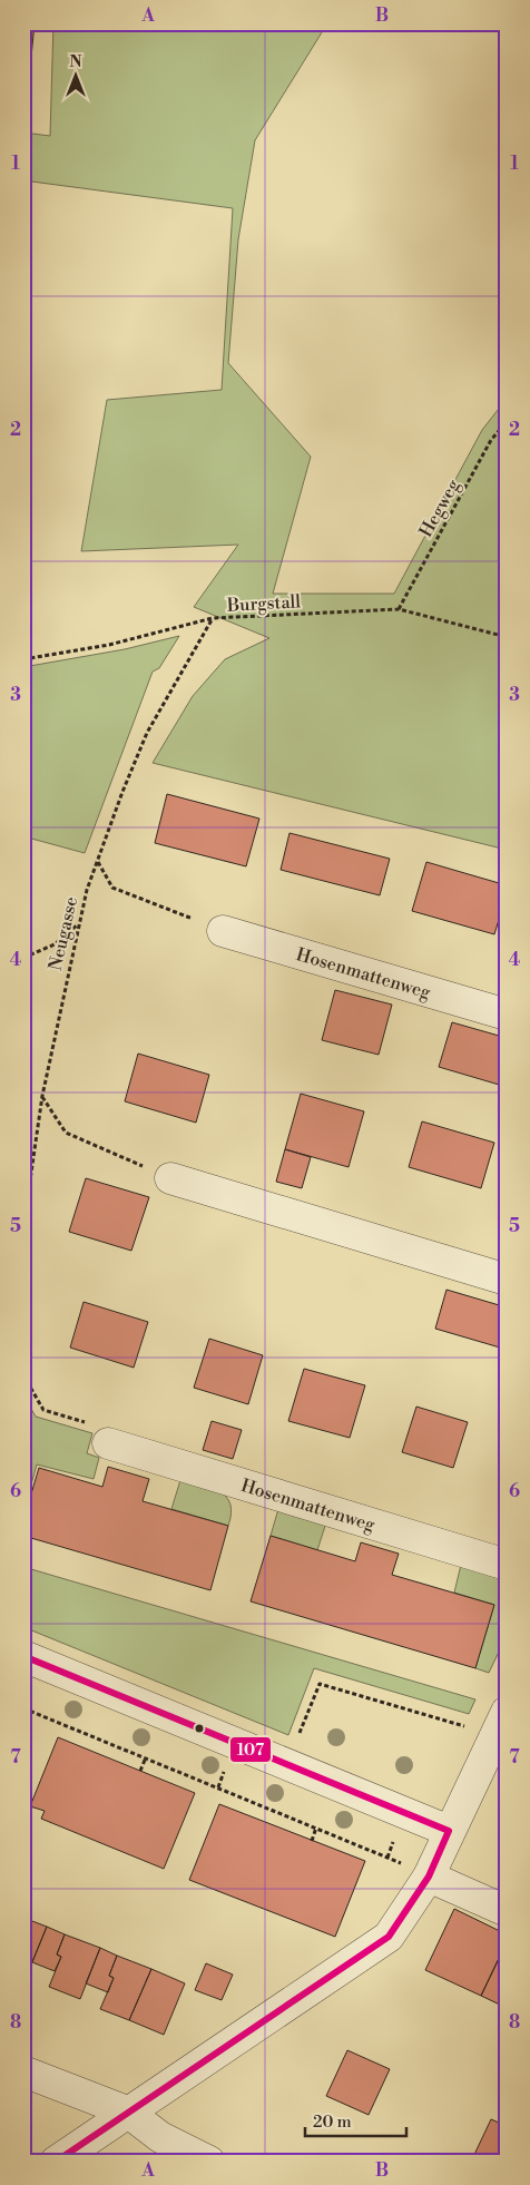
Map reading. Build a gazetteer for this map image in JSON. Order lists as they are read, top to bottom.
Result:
{
  "streets": {
    "street": ["Hosenmattenweg"],
    "path": ["Hegweg", "Burgstall", "Neugasse"]
  },
  "crossings": [
    ["Hegweg", "Burgstall"],
    ["Burgstall", "Neugasse"]
  ],
  "lines": ["transit line 107"],
  "scale_bar": "20 m",
  "north": "top",
  "grid": {
    "columns": ["A", "B"],
    "rows": [
      "1",
      "2",
      "3",
      "4",
      "5",
      "6",
      "7",
      "8"
    ]
  }
}
